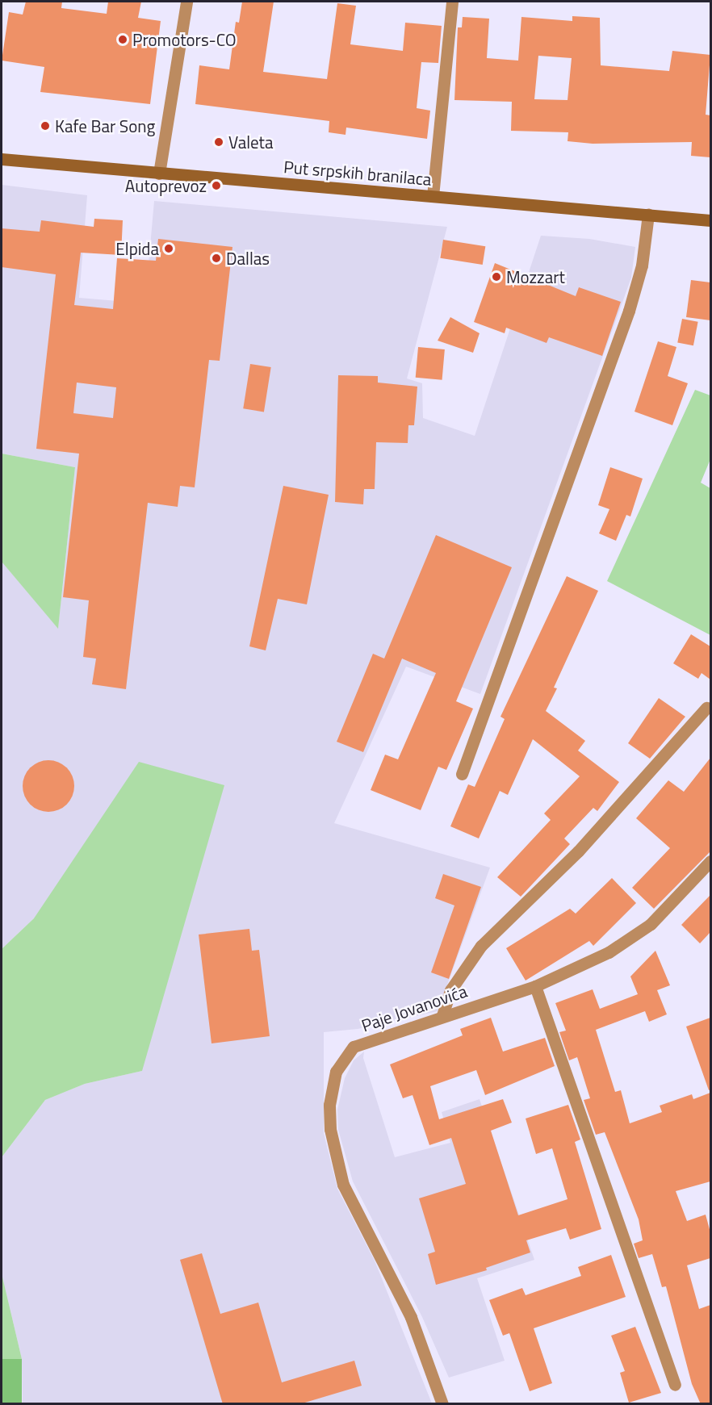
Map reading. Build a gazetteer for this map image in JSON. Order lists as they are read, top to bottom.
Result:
{
  "streets": {
    "main road": ["Put srpskih branilaca"],
    "street": ["Paje Jovanovića"]
  },
  "places": [
    "Promotors-CO",
    "Kafe Bar Song",
    "Valeta",
    "Autoprevoz",
    "Elpida",
    "Dallas",
    "Mozzart"
  ]
}
